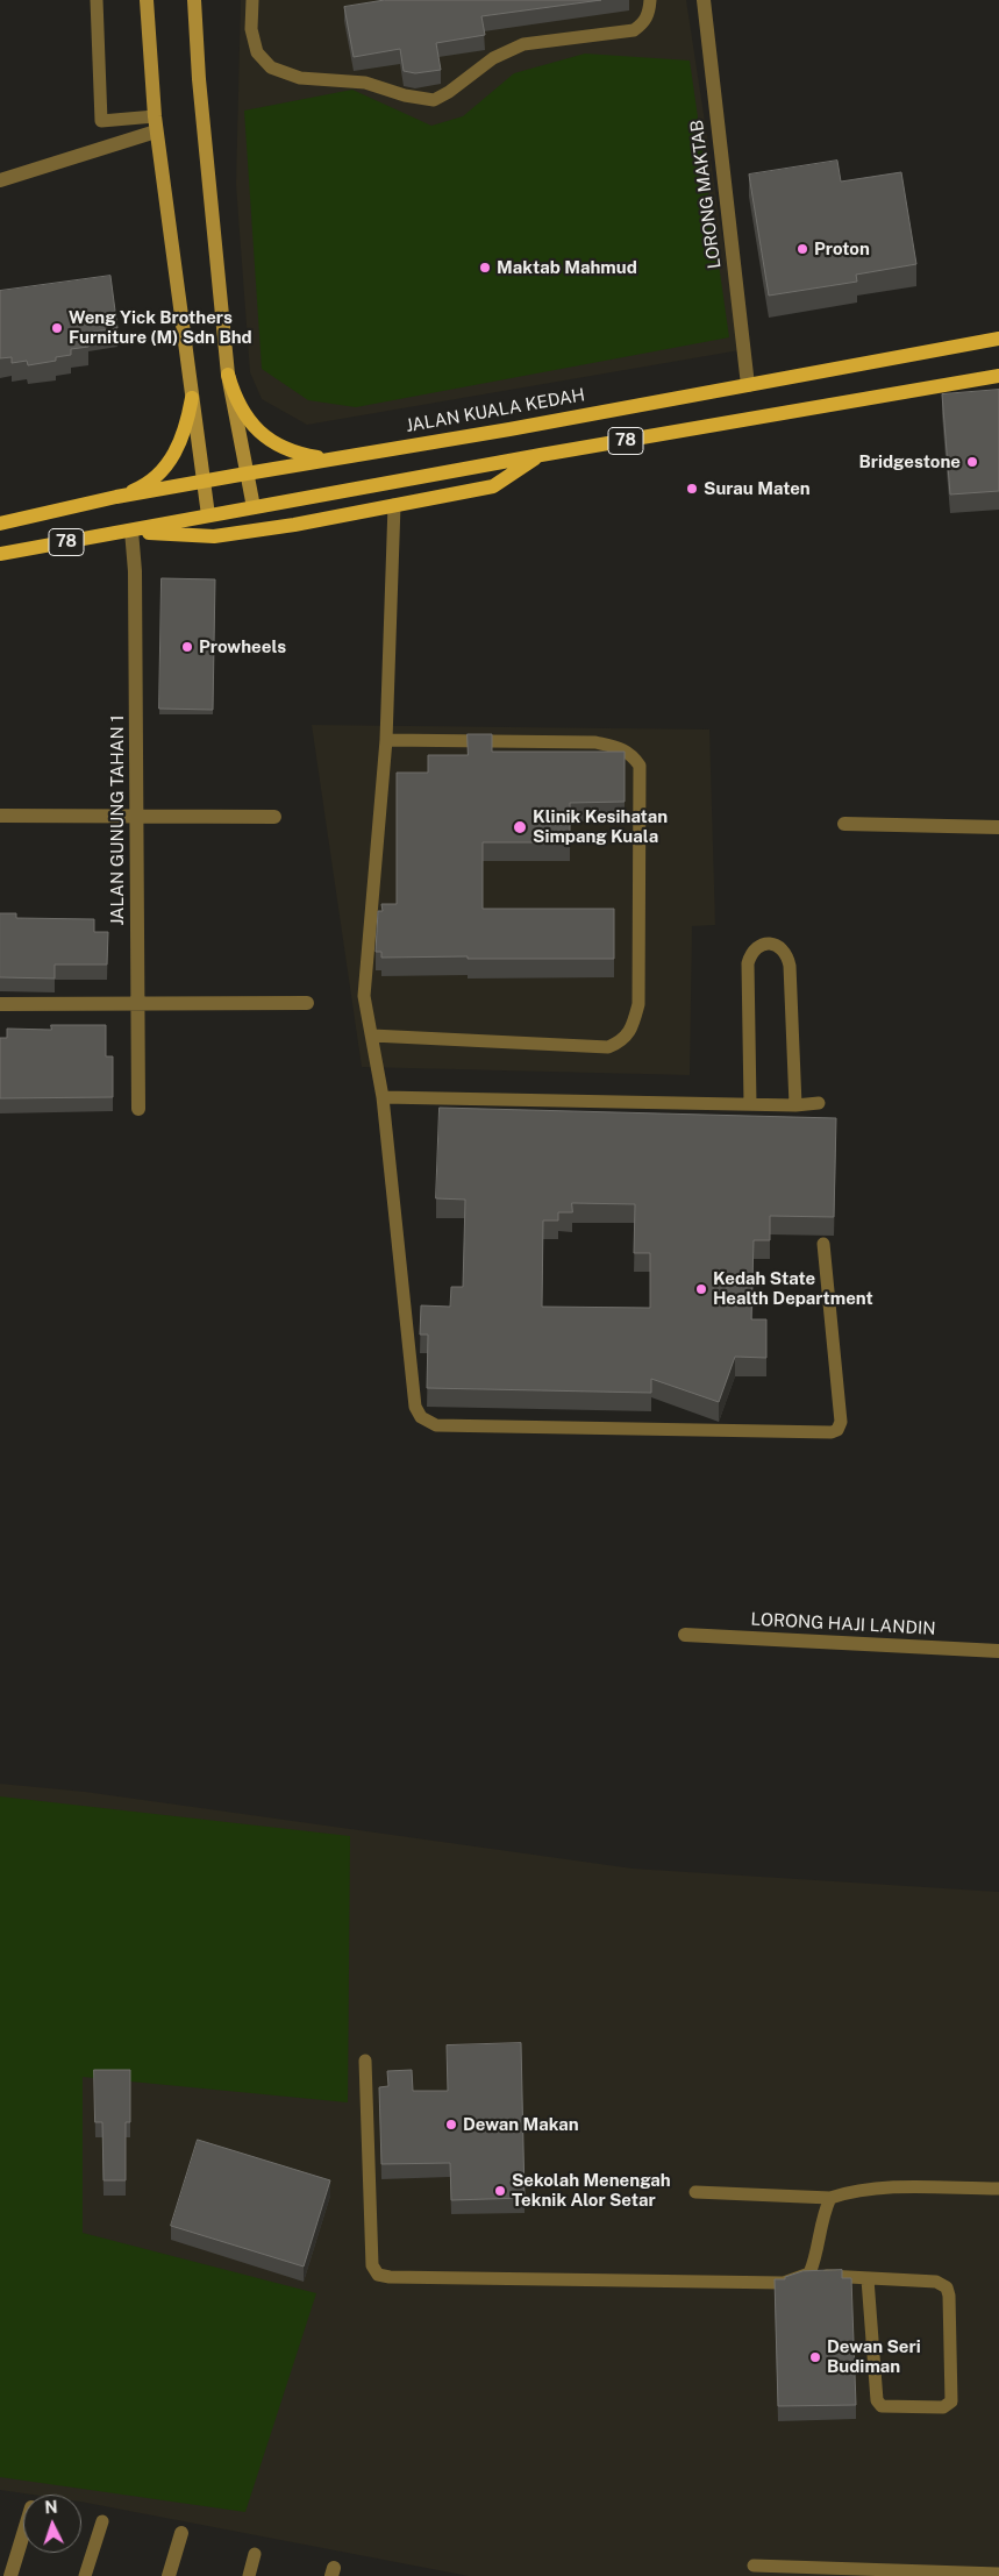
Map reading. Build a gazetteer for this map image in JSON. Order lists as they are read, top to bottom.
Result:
{
  "streets": {
    "main road": ["JALAN KUALA KEDAH", "78"],
    "street": ["LORONG MAKTAB", "JALAN GUNUNG TAHAN 1", "LORONG HAJI LANDIN"]
  },
  "crossings": [
    ["LORONG MAKTAB", "JALAN KUALA KEDAH"],
    ["78", "JALAN GUNUNG TAHAN 1"]
  ],
  "places": [
    "Proton",
    "Maktab Mahmud",
    "Weng Yick Brothers Furniture (M) Sdn Bhd",
    "Bridgestone",
    "Surau Maten",
    "Prowheels",
    "Klinik Kesihatan Simpang Kuala",
    "Kedah State Health Department",
    "Dewan Makan",
    "Sekolah Menengah Teknik Alor Setar",
    "Dewan Seri Budiman"
  ],
  "north": "top"
}
